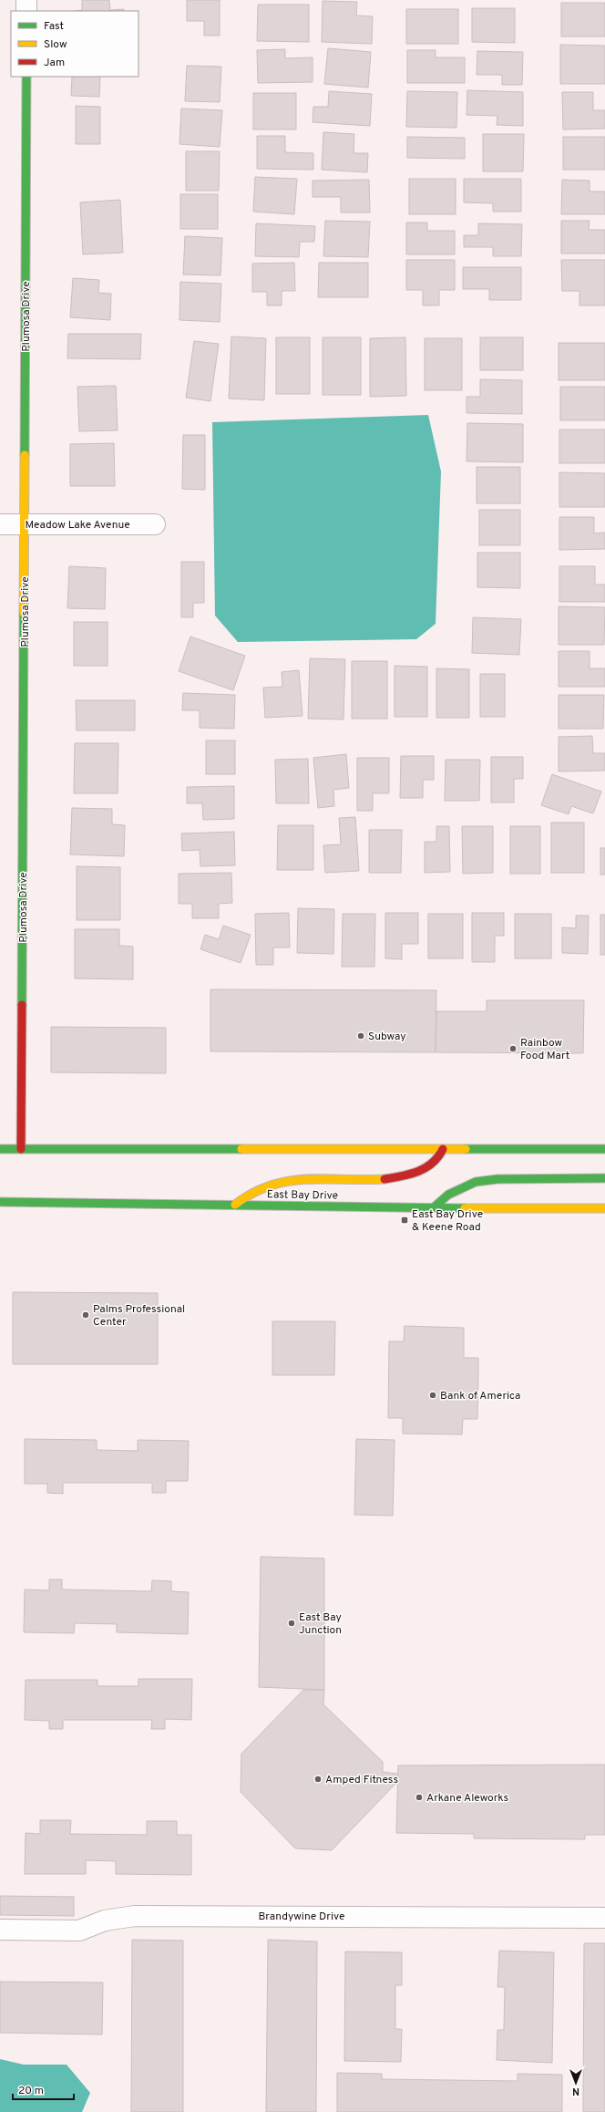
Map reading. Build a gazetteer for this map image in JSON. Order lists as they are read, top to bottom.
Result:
{
  "streets": {
    "main road": ["Plumosa Drive", "East Bay Drive"],
    "street": ["Meadow Lake Avenue", "Brandywine Drive"]
  },
  "crossings": [
    ["Plumosa Drive", "Meadow Lake Avenue"]
  ],
  "places": {
    "other": [
      "Subway",
      "Rainbow Food Mart",
      "Palms Professional Center",
      "Bank of America",
      "East Bay Junction",
      "Amped Fitness",
      "Arkane Aleworks"
    ],
    "transit": ["East Bay Drive & Keene Road"]
  },
  "legend": ["Fast", "Slow", "Jam"],
  "scale_bar": "20 m",
  "north": "bottom"
}
